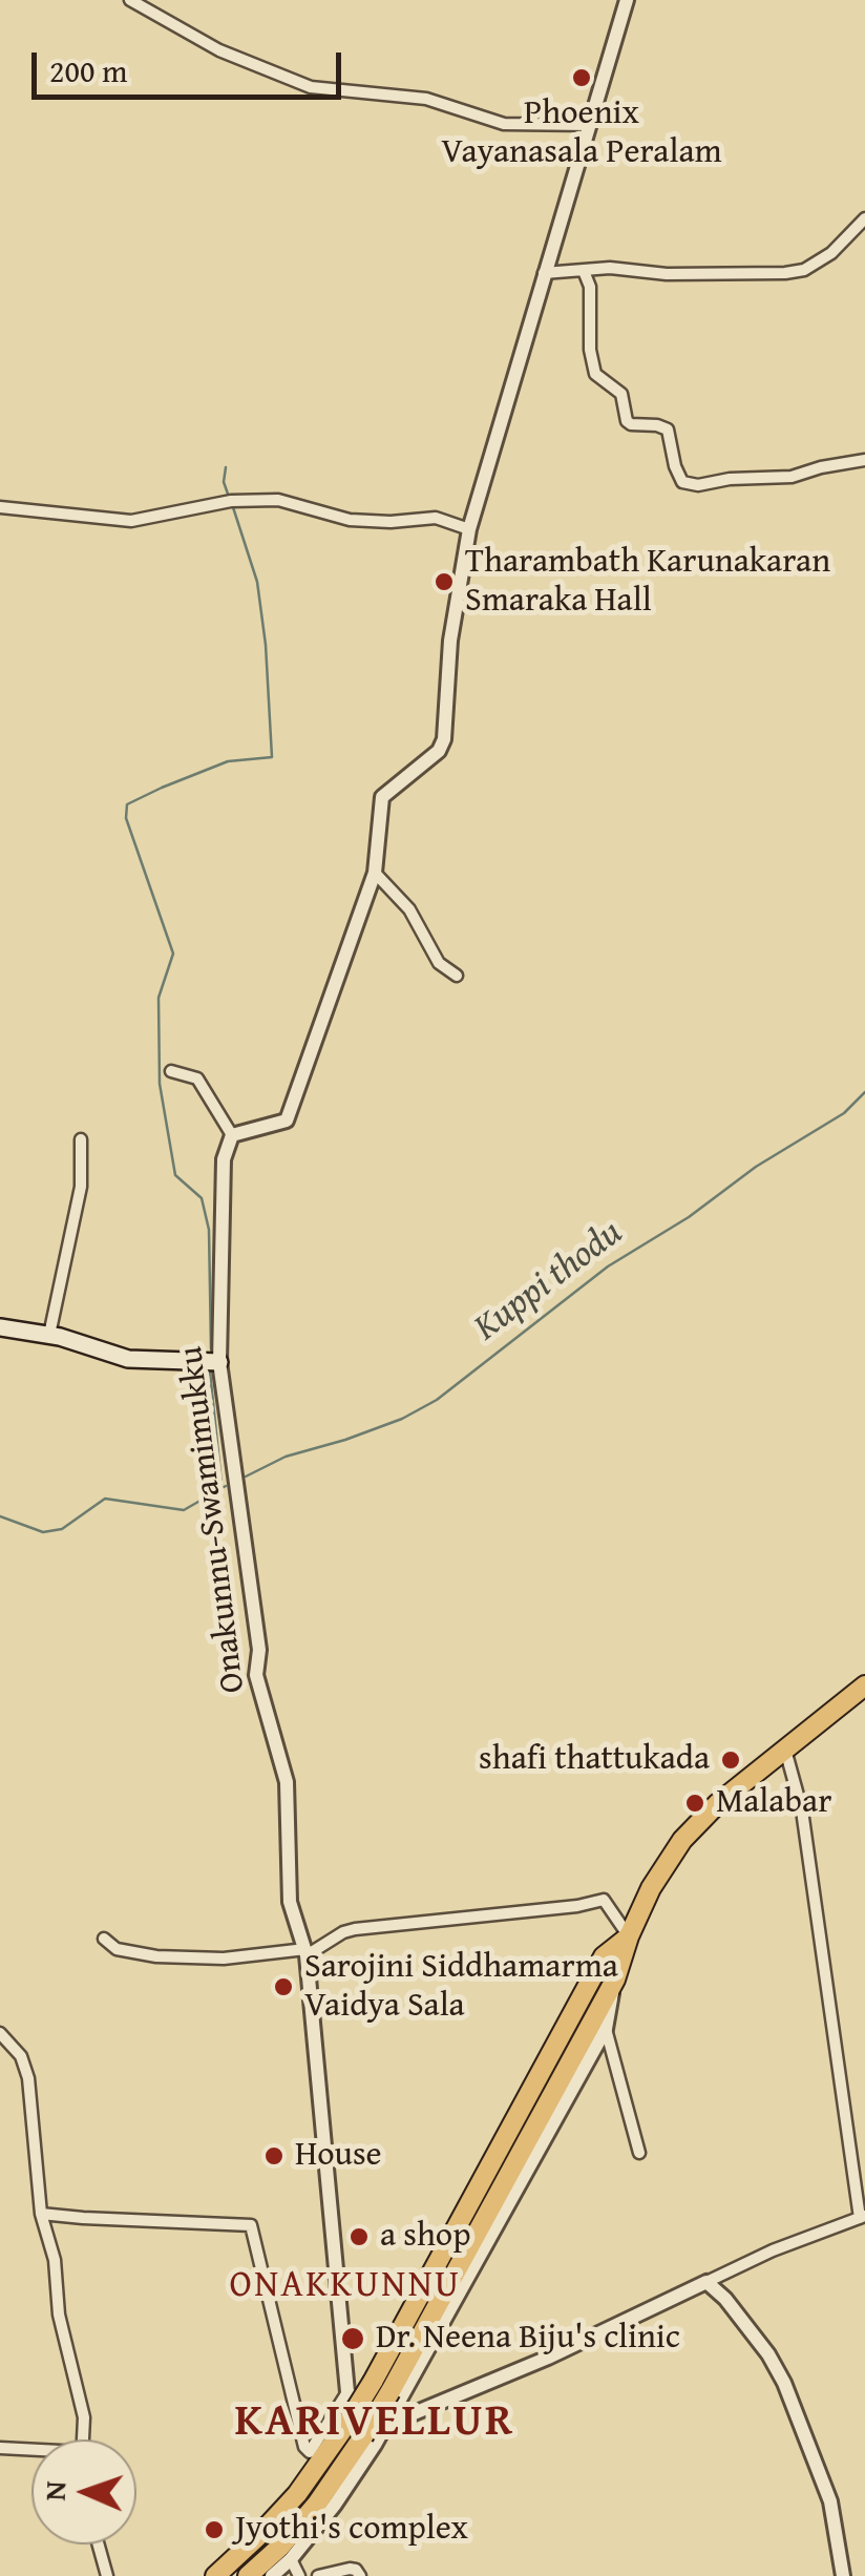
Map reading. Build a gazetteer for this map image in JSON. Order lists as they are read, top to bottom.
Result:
{
  "streets": {
    "street": ["Onakunnu-Swamimukku"]
  },
  "districts": ["ONAKKUNNU", "KARIVELLUR"],
  "water": ["Kuppi thodu"],
  "places": [
    "Phoenix Vayanasala Peralam",
    "Tharambath Karunakaran Smaraka Hall",
    "shafi thattukada",
    "Malabar",
    "Sarojini Siddhamarma Vaidya Sala",
    "House",
    "a shop",
    "Dr. Neena Biju's clinic",
    "Jyothi's complex"
  ],
  "scale_bar": "200 m",
  "north": "left"
}
